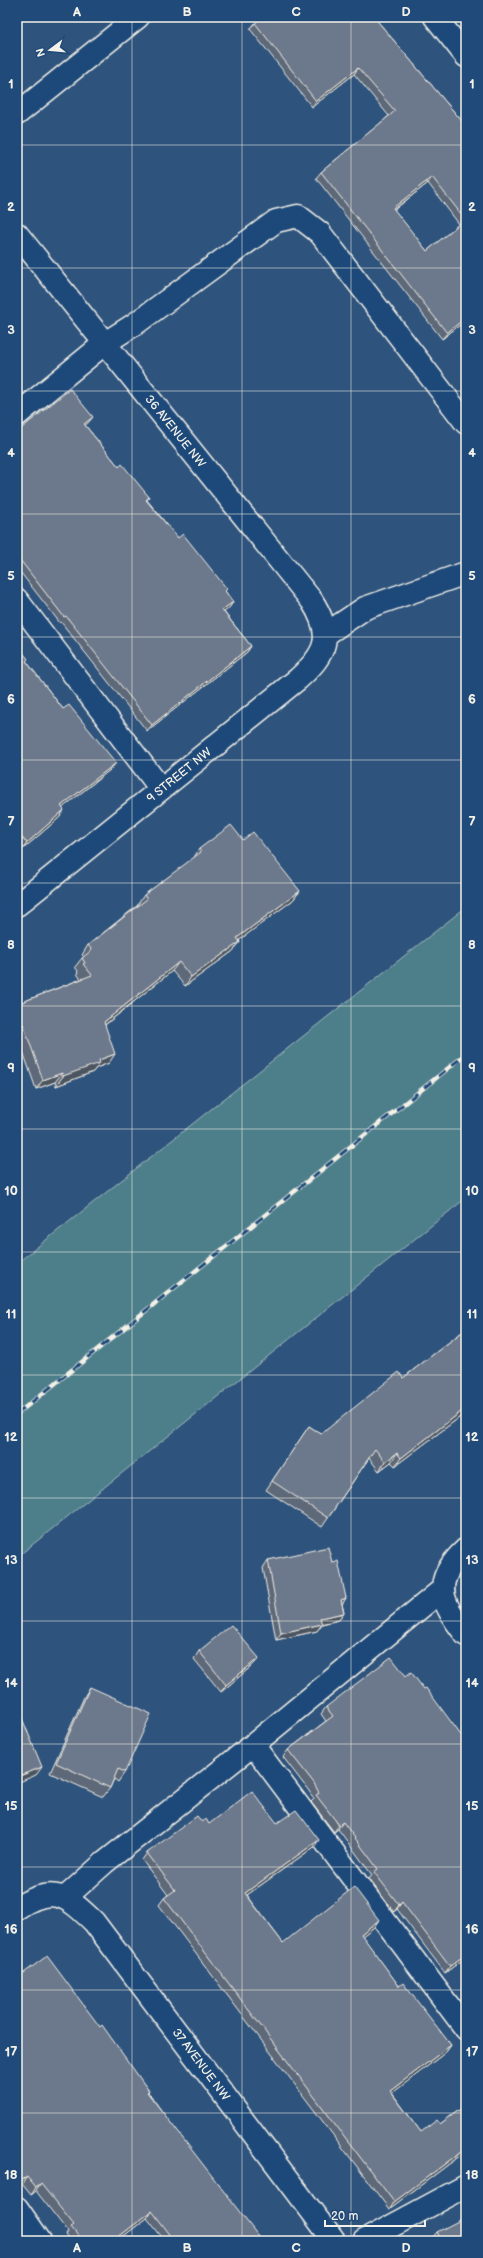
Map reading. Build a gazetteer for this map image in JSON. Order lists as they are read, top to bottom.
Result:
{
  "streets": {
    "street": ["36 AVENUE NW", "9 STREET NW", "37 AVENUE NW"]
  },
  "crossings": [
    ["36 AVENUE NW", "9 STREET NW"]
  ],
  "scale_bar": "20 m",
  "north": "left",
  "grid": {
    "columns": [
      "A",
      "B",
      "C",
      "D"
    ],
    "rows": [
      "1",
      "2",
      "3",
      "4",
      "5",
      "6",
      "7",
      "8",
      "9",
      "10",
      "11",
      "12",
      "13",
      "14",
      "15",
      "16",
      "17",
      "18"
    ]
  }
}
